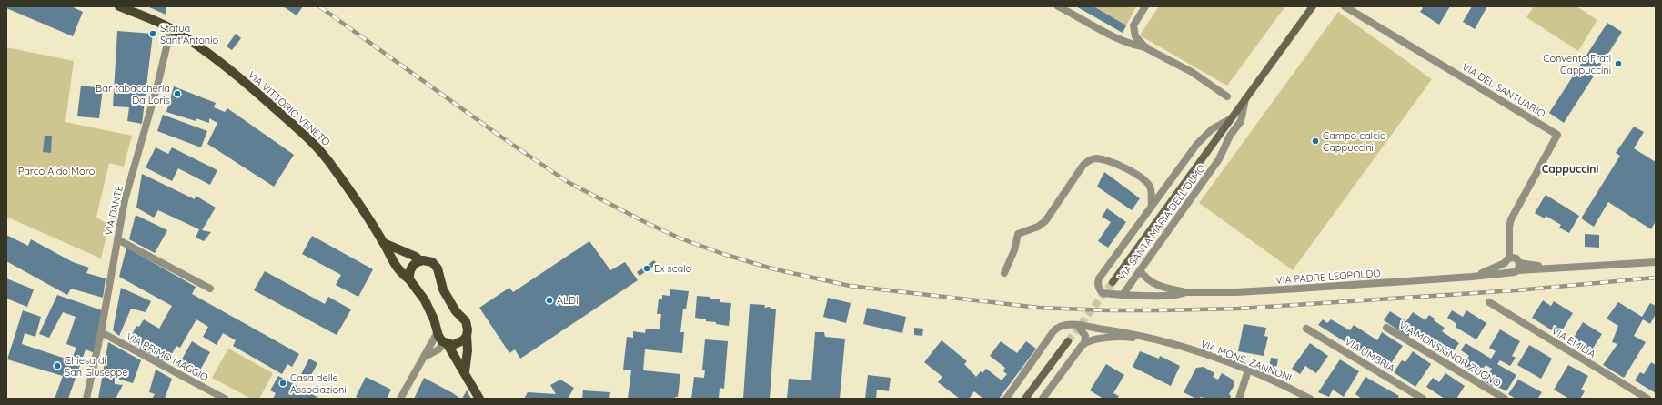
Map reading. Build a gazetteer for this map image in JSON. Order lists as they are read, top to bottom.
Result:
{
  "streets": {
    "main road": ["VIA VITTORIO VENETO", "VIA SANTA MARIA DELL'OLMO"],
    "street": [
      "VIA DEL SANTUARIO",
      "VIA DANTE",
      "VIA PADRE LEOPOLDO",
      "VIA EMILIA",
      "VIA MONSIGNOR ZUGNO",
      "VIA UMBRIA",
      "VIA PRIMO MAGGIO",
      "VIA MONS. ZANNONI"
    ]
  },
  "crossings": [
    ["VIA DEL SANTUARIO", "VIA PADRE LEOPOLDO"],
    ["VIA VITTORIO VENETO", "VIA DANTE"],
    ["VIA DANTE", "VIA PRIMO MAGGIO"],
    ["VIA SANTA MARIA DELL'OLMO", "VIA PADRE LEOPOLDO"]
  ],
  "districts": ["Cappuccini"],
  "parks": ["Parco Aldo Moro"],
  "places": [
    "Statua Sant'Antonio",
    "Convento Frati Cappuccini",
    "Bar tabaccheria Da Loris",
    "Campo calcio Cappuccini",
    "Ex scalo",
    "ALDI",
    "Chiesa di San Giuseppe",
    "Casa delle Associazioni"
  ]
}
